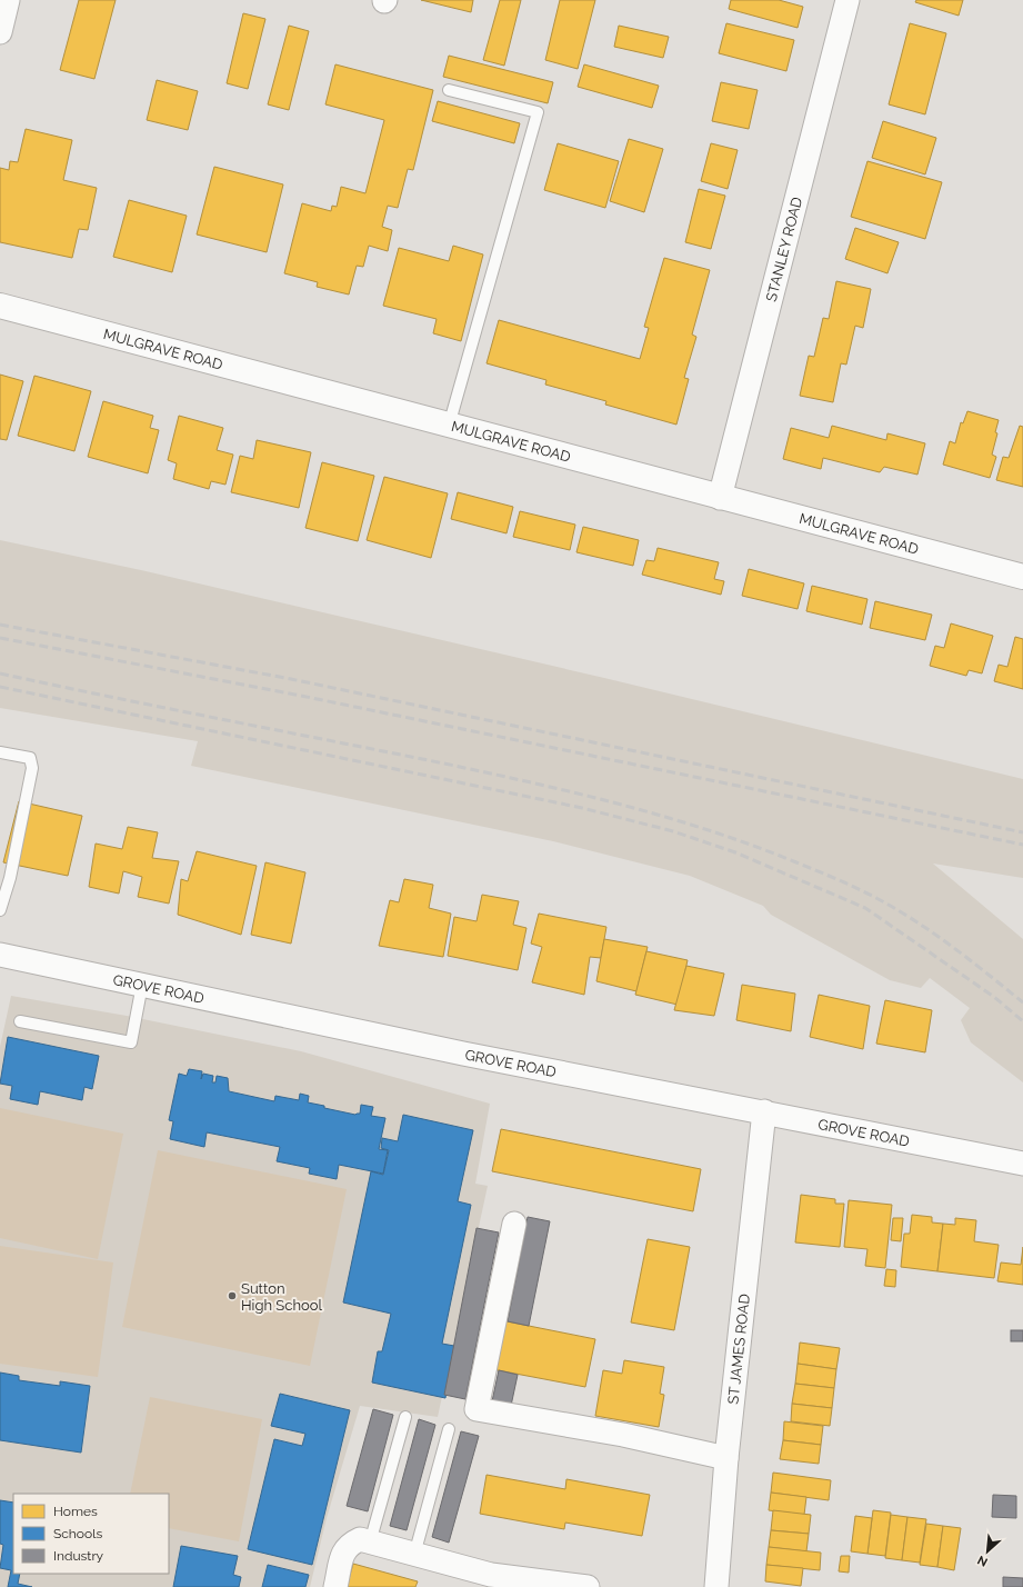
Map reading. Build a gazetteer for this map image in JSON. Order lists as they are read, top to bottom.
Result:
{
  "streets": {
    "street": [
      "STANLEY ROAD",
      "MULGRAVE ROAD",
      "GROVE ROAD",
      "ST JAMES ROAD"
    ]
  },
  "crossings": [
    ["STANLEY ROAD", "MULGRAVE ROAD"],
    ["GROVE ROAD", "ST JAMES ROAD"]
  ],
  "places": ["Sutton High School"],
  "legend": ["Homes", "Schools", "Industry"],
  "north": "bottom left"
}
